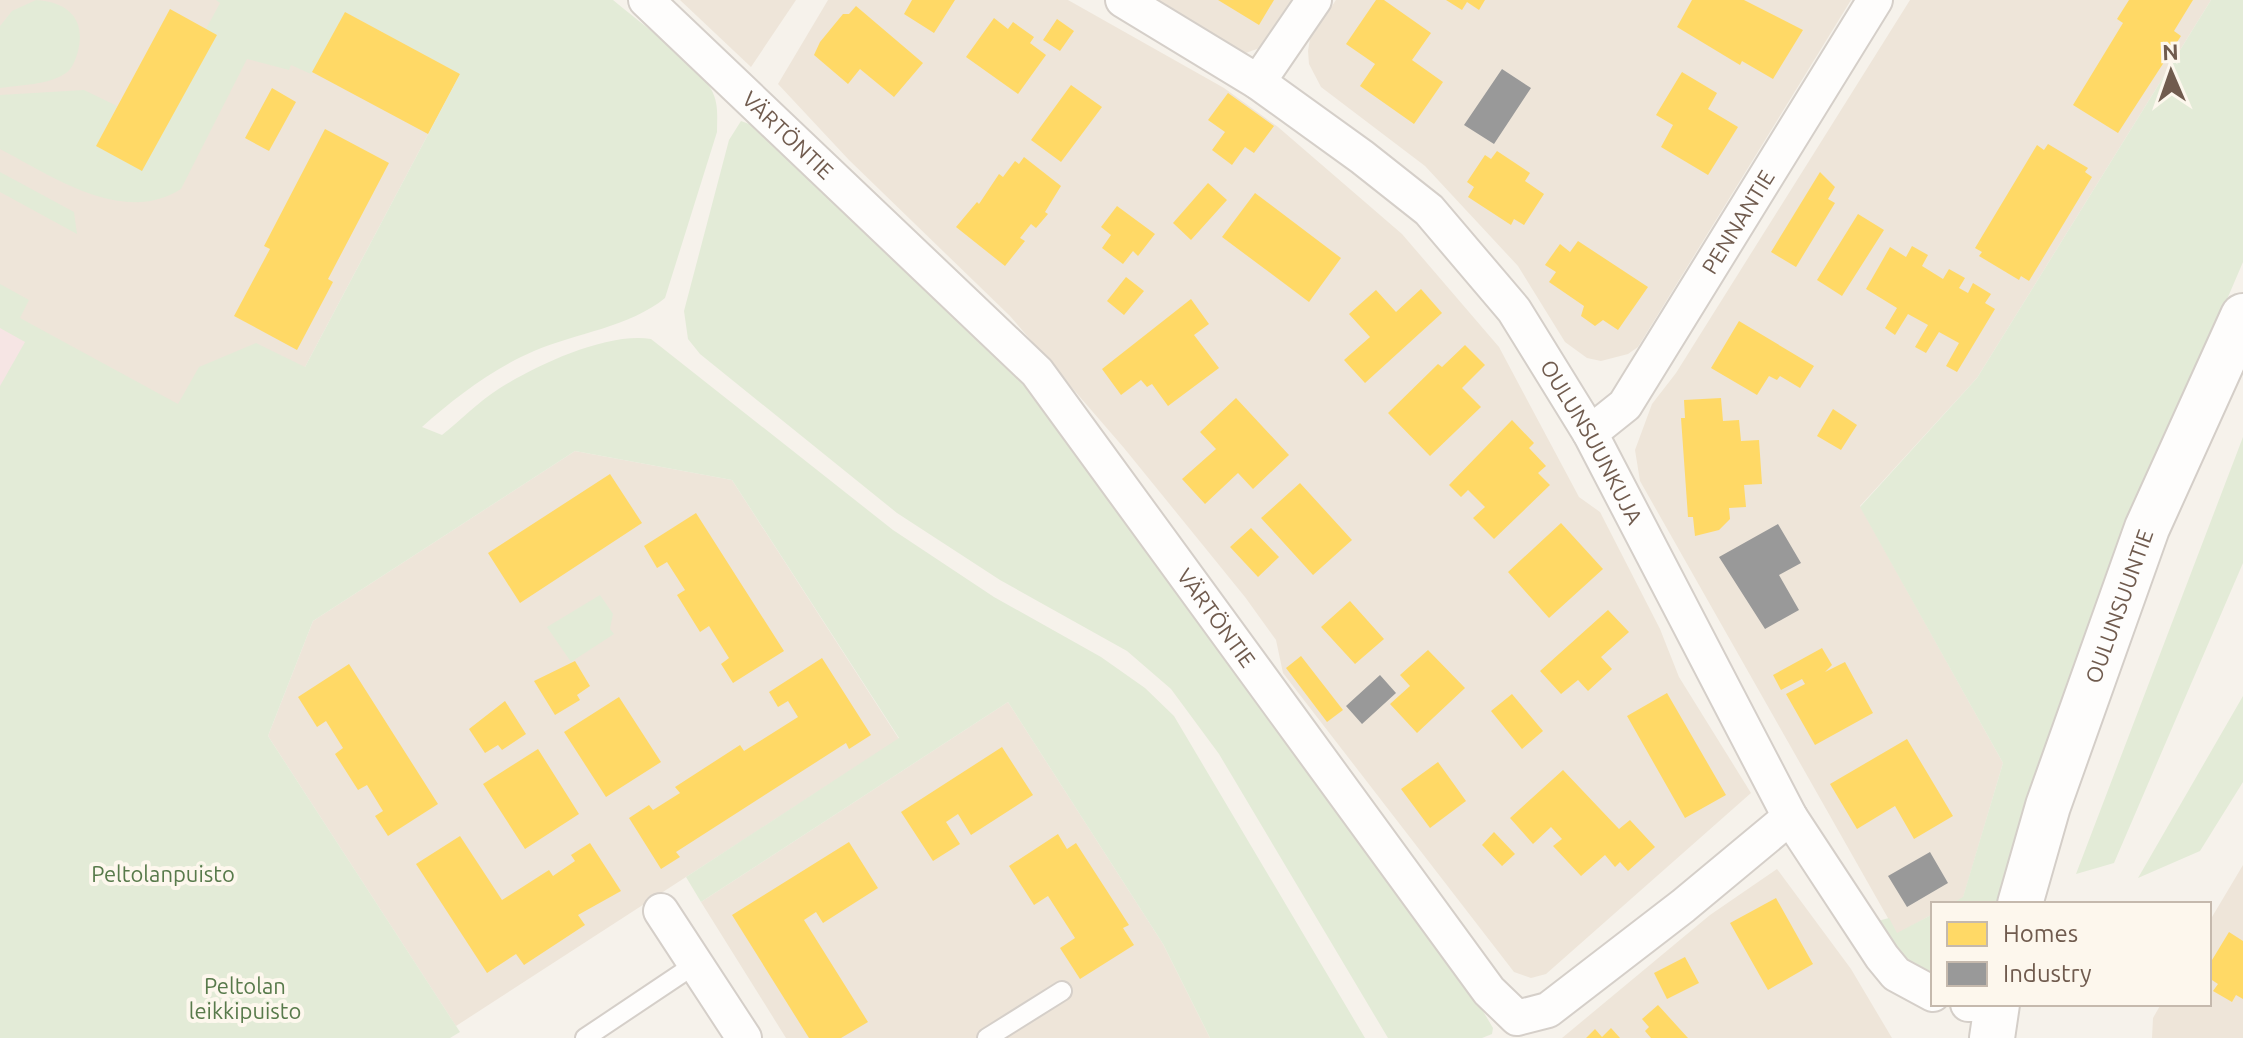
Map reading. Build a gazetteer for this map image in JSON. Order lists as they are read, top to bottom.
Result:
{
  "streets": {
    "main road": ["OULUNSUUNTIE"],
    "street": ["VÄRTÖNTIE", "PENNANTIE", "OULUNSUUNKUJA"]
  },
  "crossings": [
    ["VÄRTÖNTIE", "OULUNSUUNKUJA"],
    ["PENNANTIE", "OULUNSUUNKUJA"]
  ],
  "parks": ["Peltolanpuisto", "Peltolan leikkipuisto"],
  "legend": ["Homes", "Industry"],
  "north": "top"
}
